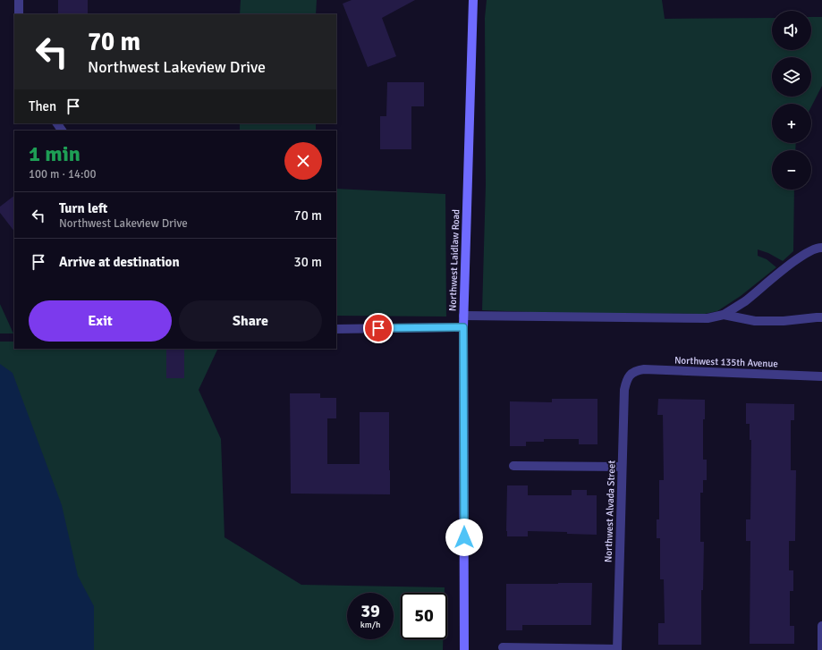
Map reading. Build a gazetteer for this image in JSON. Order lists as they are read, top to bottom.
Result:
{
  "streets": {
    "main road": ["Northwest Laidlaw Road"],
    "street": ["Northwest 135th Avenue", "Northwest Alvada Street"]
  },
  "crossings": [
    ["Northwest 135th Avenue", "Northwest Alvada Street"]
  ],
  "page": {
    "map_buttons": ["+", "−"],
    "turn": ["70 m", "Northwest Lakeview Drive"],
    "then": "Then",
    "heading": ["1 min", "100 m · 14:00"],
    "list": [
      {
        "name": "Turn left",
        "note": "Northwest Lakeview Drive",
        "value": "70 m"
      },
      {
        "name": "Arrive at destination",
        "value": "30 m"
      }
    ],
    "buttons": ["Exit", "Share"],
    "speed": "39 km/h",
    "limit": "50"
  }
}
